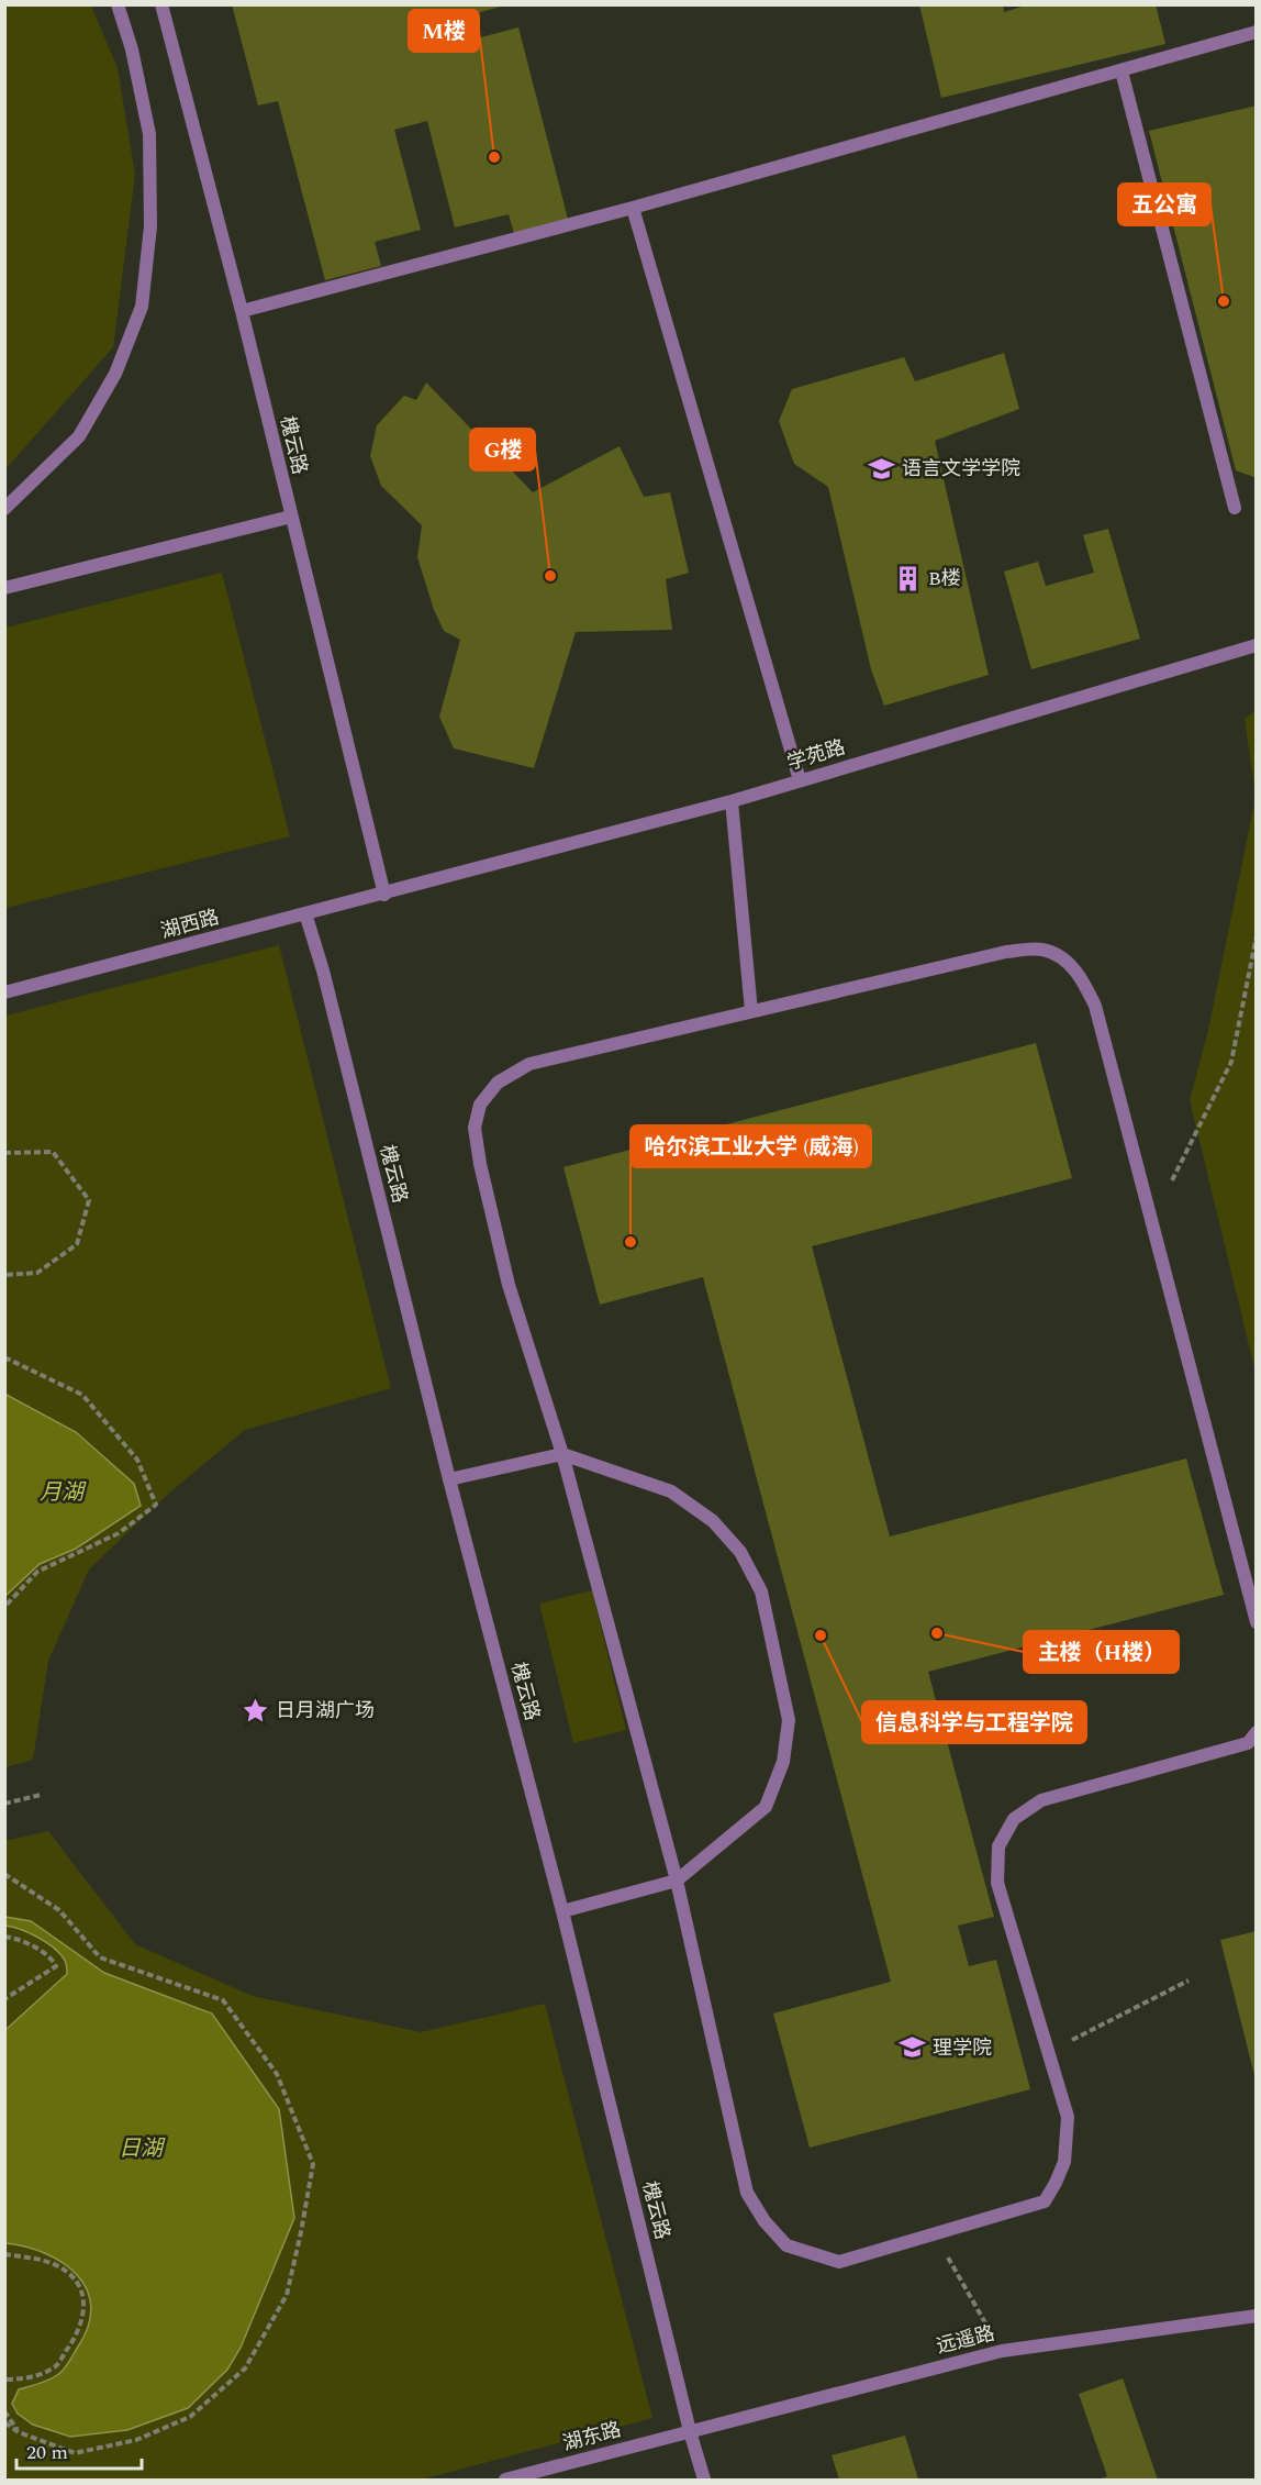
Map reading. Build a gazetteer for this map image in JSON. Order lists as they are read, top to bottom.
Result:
{
  "streets": {
    "lane": [
      "槐云路",
      "学苑路",
      "湖西路",
      "远遥路",
      "湖东路"
    ]
  },
  "crossings": [
    ["槐云路", "学苑路"],
    ["槐云路", "湖西路"],
    ["槐云路", "远遥路"],
    ["槐云路", "湖东路"],
    ["学苑路", "湖西路"],
    ["远遥路", "湖东路"]
  ],
  "water": ["月湖", "日湖"],
  "places": {
    "other": [
      "M楼",
      "五公寓",
      "G楼",
      "哈尔滨工业大学 (威海)",
      "主楼（H楼）",
      "信息科学与工程学院"
    ],
    "school or university": ["语言文学学院", "理学院"],
    "building": ["B楼"],
    "place": ["日月湖广场"]
  },
  "scale_bar": "20 m"
}
